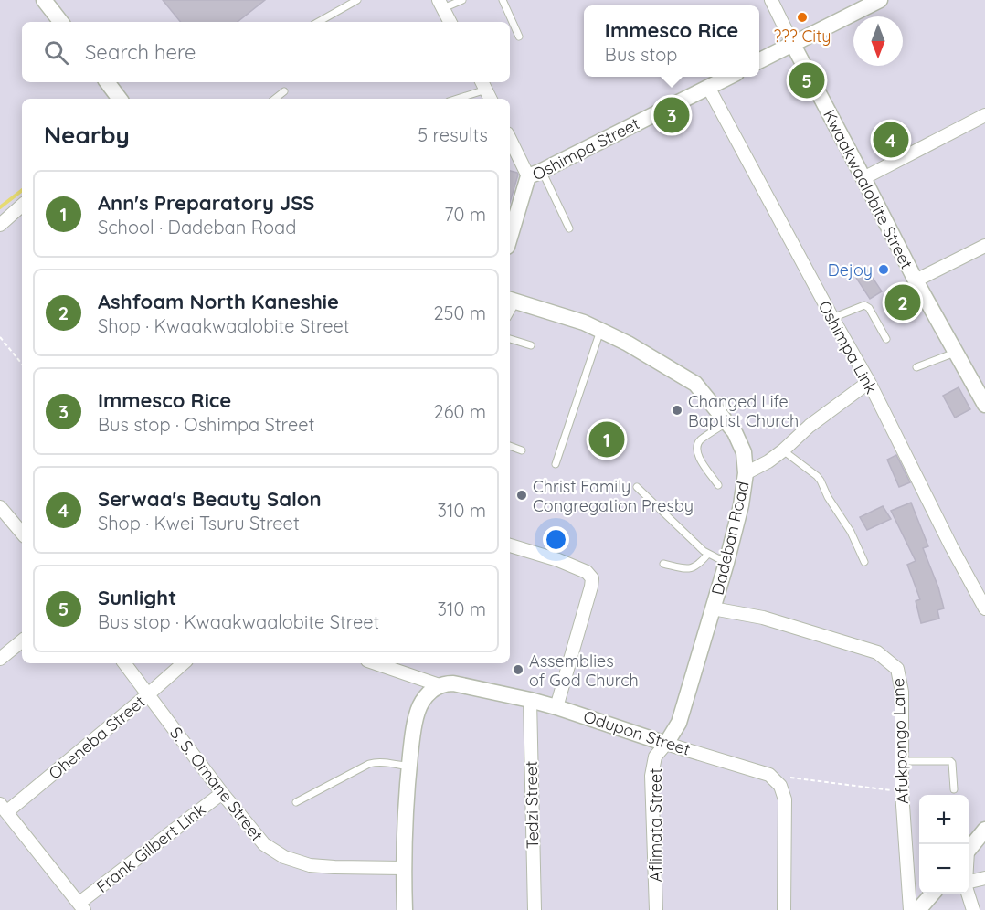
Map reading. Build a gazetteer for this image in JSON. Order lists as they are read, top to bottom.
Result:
{
  "streets": {
    "street": [
      "Oshimpa Street",
      "Kwaakwaalobite Street",
      "Oshimpa Link",
      "Dadeban Road",
      "Odupon Street",
      "Oheneba Street",
      "Afukpongo Lane",
      "S. S. Omane Street",
      "Tedzi Street",
      "Aflimata Street",
      "Frank Gilbert Link"
    ]
  },
  "crossings": [
    ["Oshimpa Street", "Oshimpa Link"],
    ["Dadeban Road", "Odupon Street"],
    ["Dadeban Road", "Afukpongo Lane"],
    ["Dadeban Road", "Aflimata Street"],
    ["Odupon Street", "Tedzi Street"],
    ["Odupon Street", "Aflimata Street"],
    ["Oheneba Street", "S. S. Omane Street"],
    ["S. S. Omane Street", "Frank Gilbert Link"]
  ],
  "places": [
    "??? City",
    "Dejoy",
    "Changed Life Baptist Church",
    "Christ Family Congregation Presby",
    "Assemblies of God Church"
  ],
  "north": "bottom",
  "page": {
    "popup": ["Immesco Rice", "Bus stop"],
    "search": "Search here",
    "pins": [
      "5",
      "3",
      "4",
      "2",
      "1"
    ],
    "heading": ["Nearby", "5 results"],
    "list": [
      {
        "mark": "1",
        "name": "Ann's Preparatory JSS",
        "note": "School · Dadeban Road",
        "value": "70 m"
      },
      {
        "mark": "2",
        "name": "Ashfoam North Kaneshie",
        "note": "Shop · Kwaakwaalobite Street",
        "value": "250 m"
      },
      {
        "mark": "3",
        "name": "Immesco Rice",
        "note": "Bus stop · Oshimpa Street",
        "value": "260 m"
      },
      {
        "mark": "4",
        "name": "Serwaa's Beauty Salon",
        "note": "Shop · Kwei Tsuru Street",
        "value": "310 m"
      },
      {
        "mark": "5",
        "name": "Sunlight",
        "note": "Bus stop · Kwaakwaalobite Street",
        "value": "310 m"
      }
    ],
    "map_buttons": ["+", "−"]
  }
}
